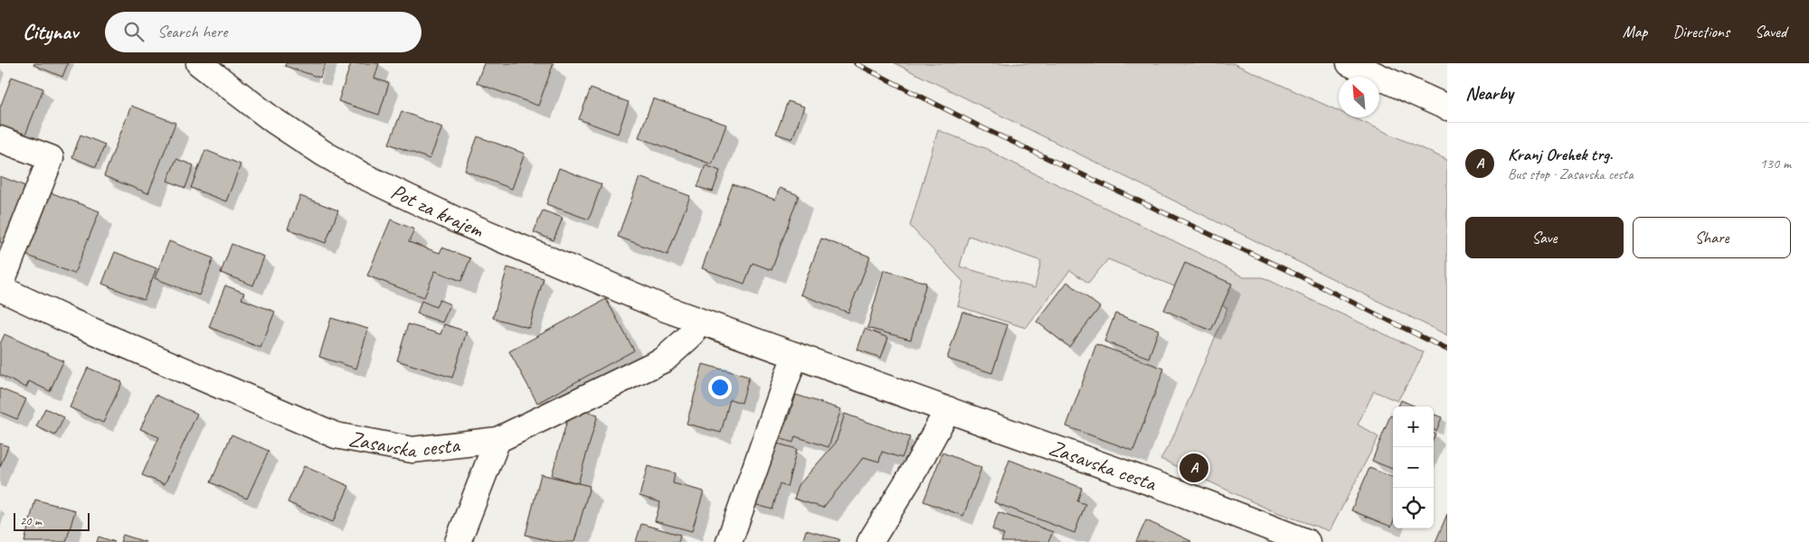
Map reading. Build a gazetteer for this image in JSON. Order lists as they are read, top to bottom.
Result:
{
  "streets": {
    "street": ["Pot za krajem", "Zasavska cesta"]
  },
  "crossings": [
    ["Pot za krajem", "Zasavska cesta"]
  ],
  "scale_bar": "20 m",
  "north": "top left",
  "page": {
    "header": "Citynav",
    "search": "Search here",
    "nav": ["Map", "Directions", "Saved"],
    "heading": "Nearby",
    "list": [
      {
        "mark": "A",
        "name": "Kranj Orehek trg.",
        "note": "Bus stop · Zasavska cesta",
        "value": "130 m"
      }
    ],
    "buttons": ["Save", "Share"],
    "map_buttons": ["+", "−"],
    "pins": "A",
    "scale": "20 m"
  }
}
